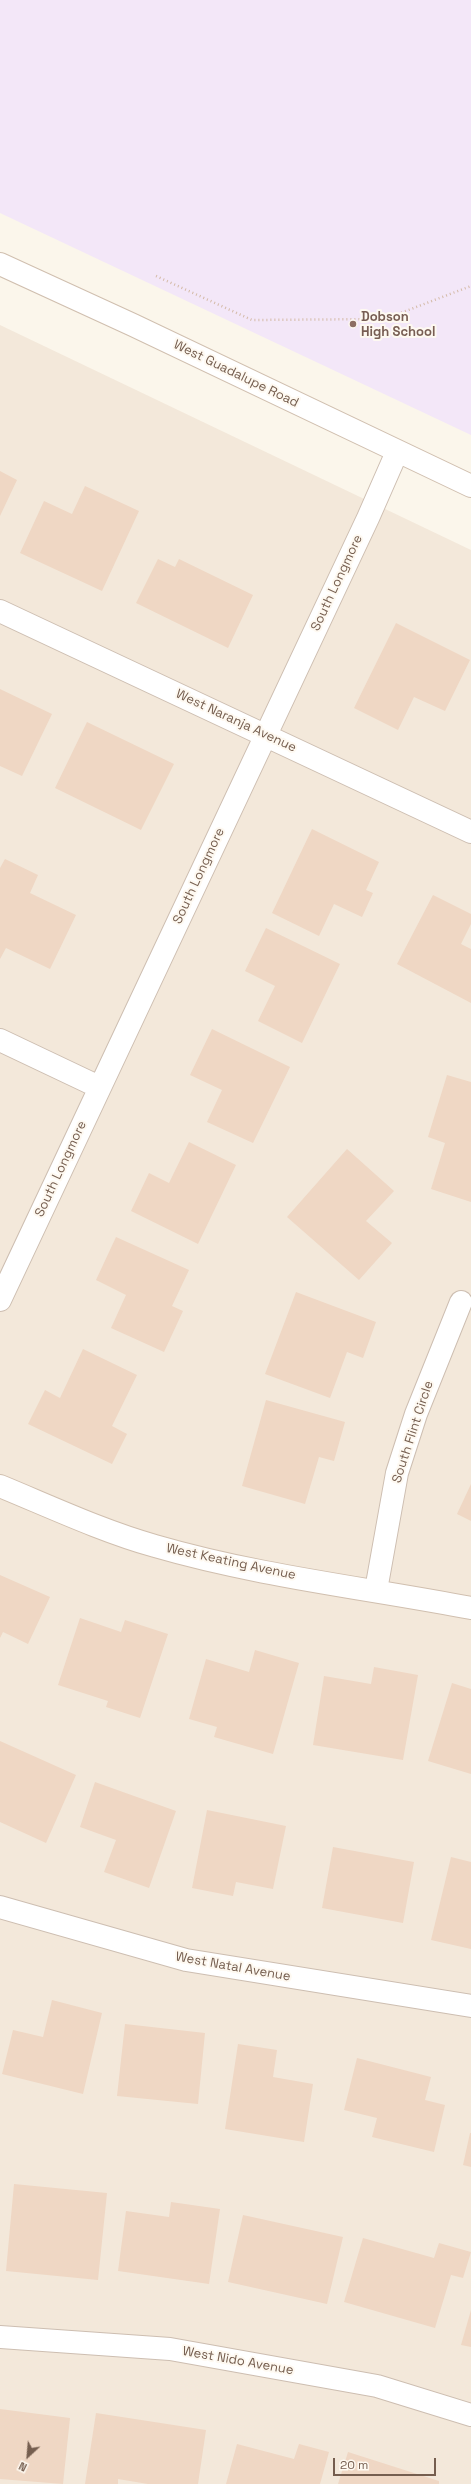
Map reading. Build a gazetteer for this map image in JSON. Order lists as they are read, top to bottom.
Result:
{
  "streets": {
    "street": [
      "West Guadalupe Road",
      "South Longmore",
      "West Naranja Avenue",
      "South Flint Circle",
      "West Keating Avenue",
      "West Natal Avenue",
      "West Nido Avenue"
    ]
  },
  "crossings": [
    ["West Guadalupe Road", "South Longmore"],
    ["South Longmore", "West Naranja Avenue"],
    ["South Flint Circle", "West Keating Avenue"]
  ],
  "places": ["Dobson High School"],
  "scale_bar": "20 m",
  "north": "bottom left"
}
